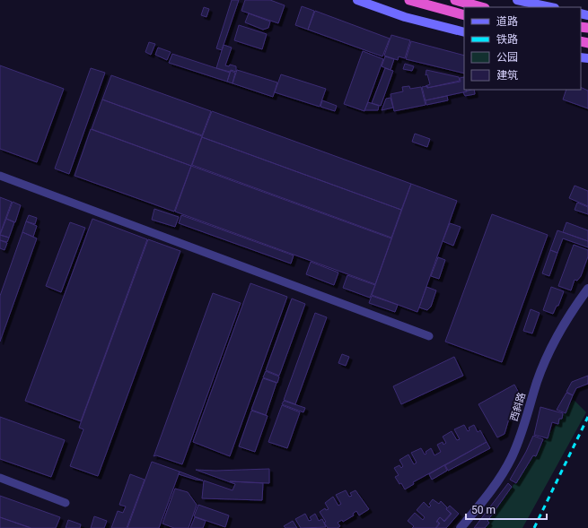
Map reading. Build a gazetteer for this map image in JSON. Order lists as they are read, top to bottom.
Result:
{
  "streets": {
    "street": ["西斜路"]
  },
  "legend": [
    "道路",
    "铁路",
    "公园",
    "建筑"
  ],
  "scale_bar": "50 m"
}
